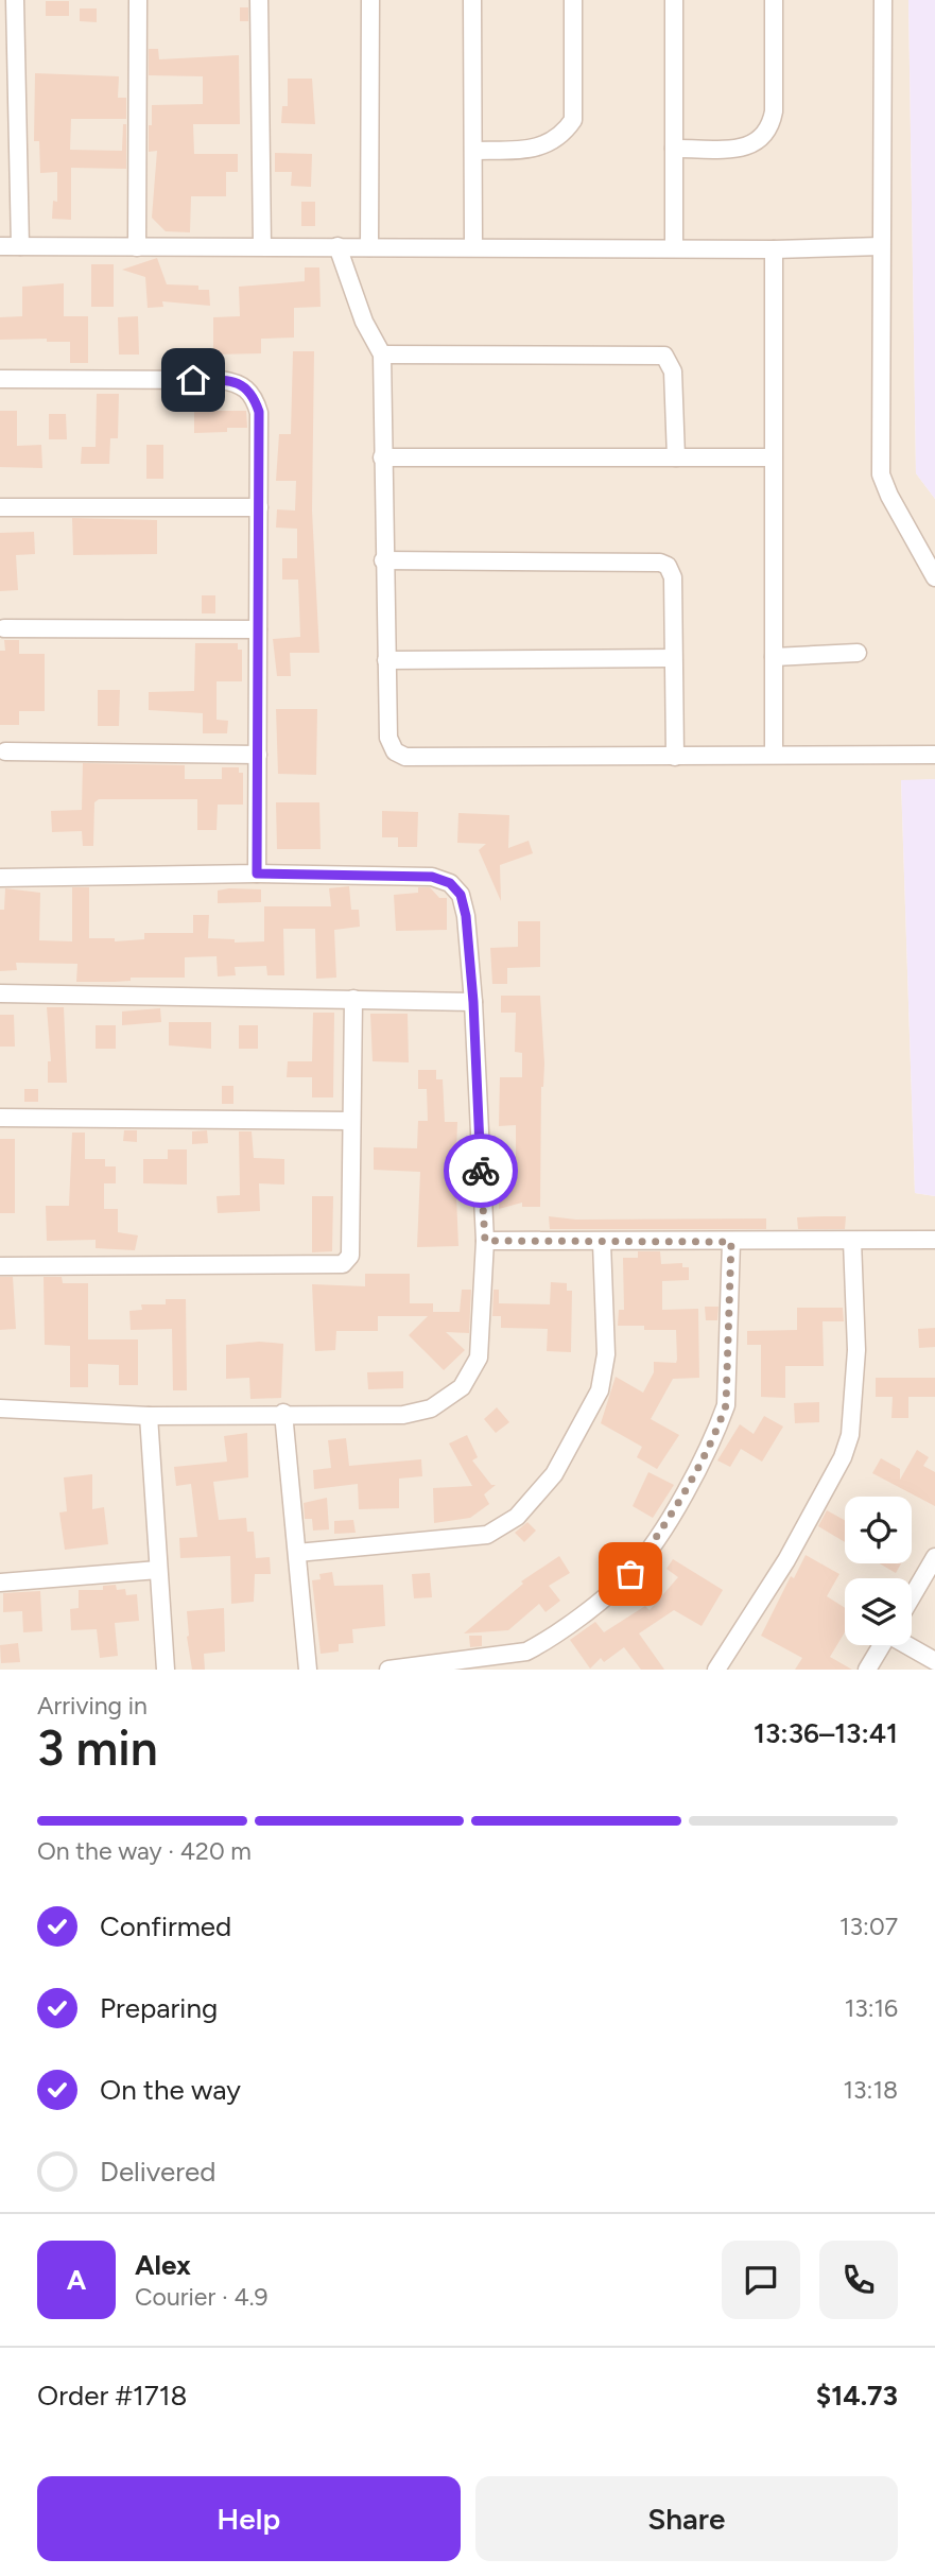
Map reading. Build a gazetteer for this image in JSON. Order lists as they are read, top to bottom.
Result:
{
  "page": {
    "heading": ["3 min", "Arriving in", "13:36–13:41"],
    "panel": [
      "Alex",
      "Courier · 4.9",
      "Order #1718",
      "$14.73"
    ],
    "bar": "On the way · 420 m",
    "list": [
      ["Confirmed", "13:07"],
      ["Preparing", "13:16"],
      ["On the way", "13:18"],
      "Delivered"
    ],
    "round": "A",
    "buttons": ["Help", "Share"]
  }
}
